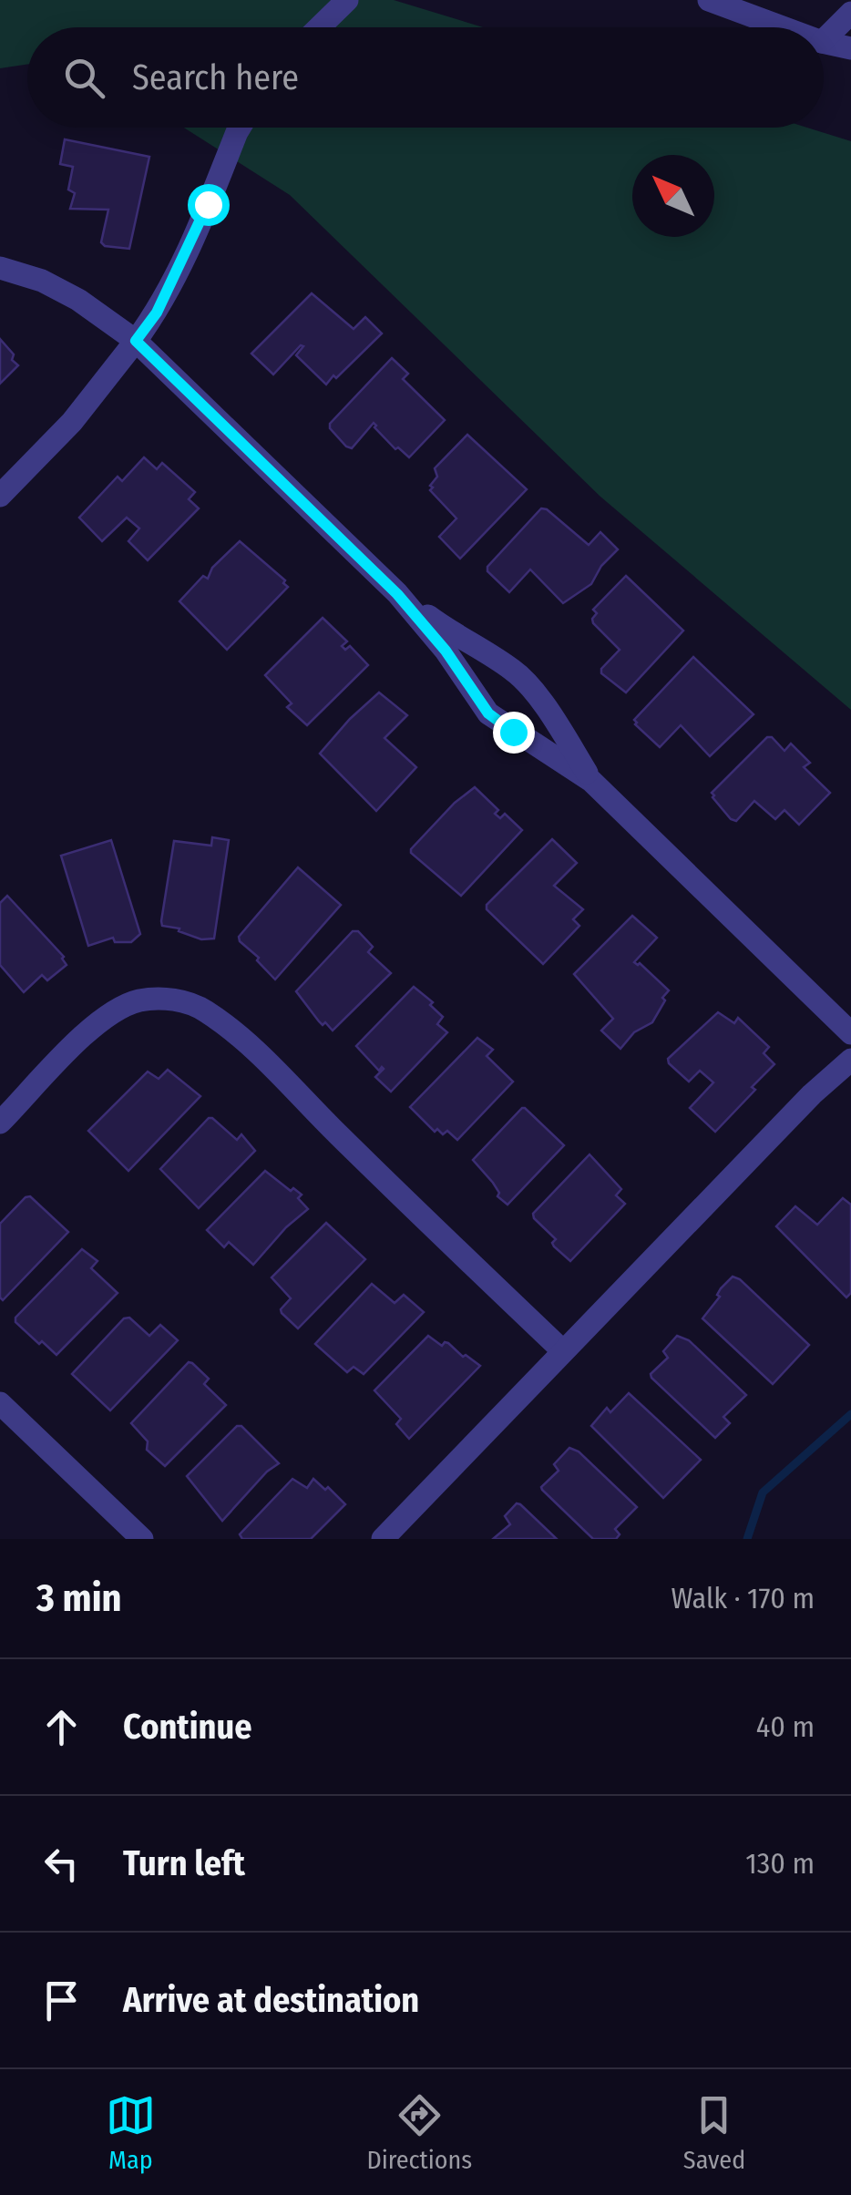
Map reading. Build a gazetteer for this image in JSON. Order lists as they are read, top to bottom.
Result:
{
  "north": "top left",
  "page": {
    "search": "Search here",
    "heading": ["3 min", "Walk · 170 m"],
    "list": [
      ["Continue", "40 m"],
      ["Turn left", "130 m"],
      "Arrive at destination"
    ],
    "nav": ["Map", "Directions", "Saved"]
  }
}
